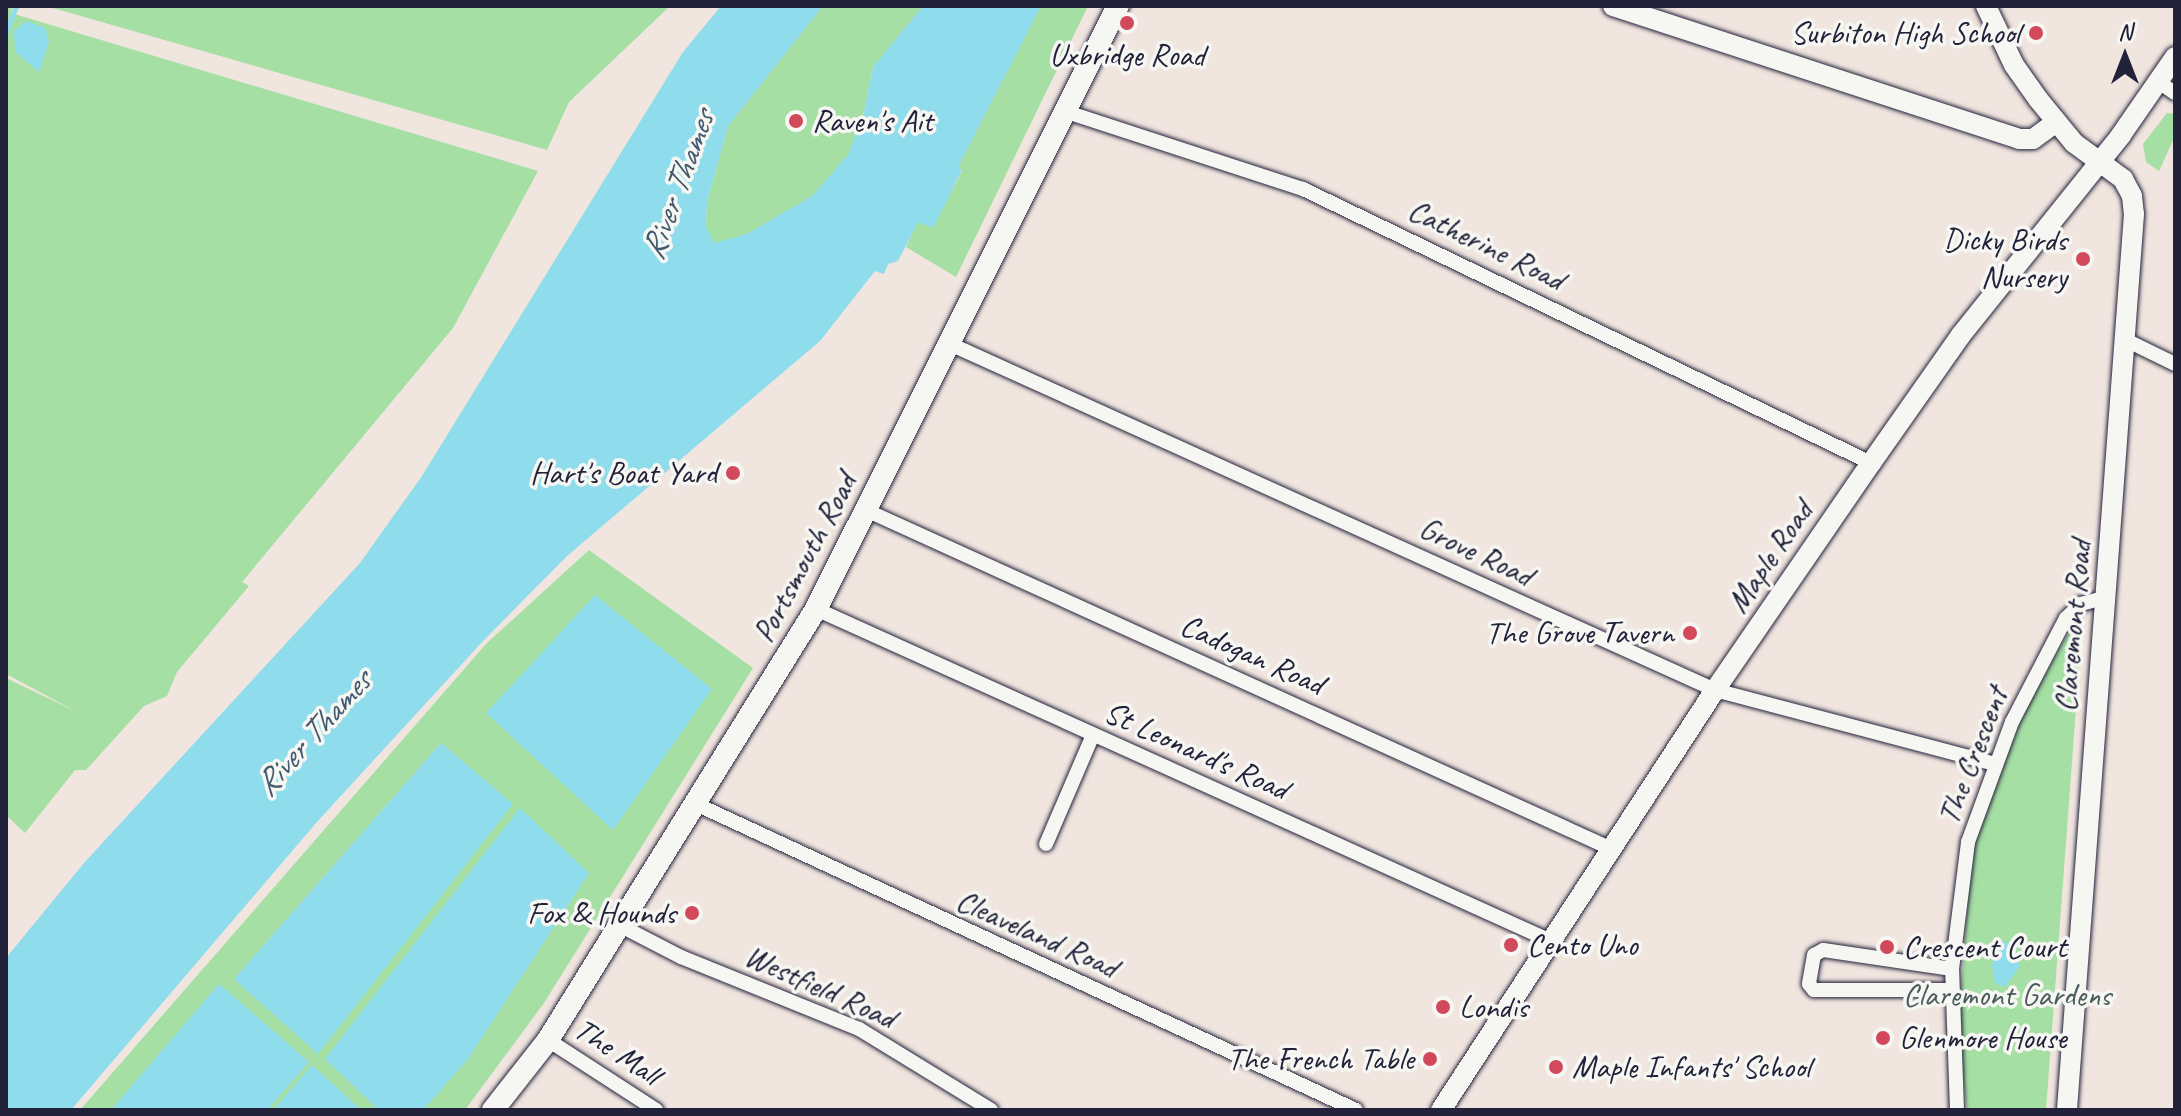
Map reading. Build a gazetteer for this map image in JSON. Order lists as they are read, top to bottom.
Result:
{
  "streets": {
    "main road": ["Portsmouth Road"],
    "street": [
      "Catherine Road",
      "Grove Road",
      "Maple Road",
      "Claremont Road",
      "Cadogan Road",
      "St Leonard's Road",
      "The Crescent",
      "Cleaveland Road",
      "Westfield Road",
      "The Mall"
    ]
  },
  "crossings": [
    ["Catherine Road", "Maple Road"],
    ["Catherine Road", "Portsmouth Road"],
    ["Grove Road", "Maple Road"],
    ["Grove Road", "Portsmouth Road"],
    ["Grove Road", "The Crescent"],
    ["Maple Road", "Claremont Road"],
    ["Maple Road", "Cadogan Road"],
    ["Maple Road", "St Leonard's Road"],
    ["Portsmouth Road", "Cadogan Road"],
    ["Portsmouth Road", "St Leonard's Road"],
    ["Portsmouth Road", "Cleaveland Road"],
    ["Portsmouth Road", "Westfield Road"],
    ["Portsmouth Road", "The Mall"],
    ["Claremont Road", "The Crescent"]
  ],
  "water": ["River Thames"],
  "parks": ["Claremont Gardens"],
  "places": [
    "Uxbridge Road",
    "Surbiton High School",
    "Raven's Ait",
    "Dicky Birds Nursery",
    "Hart's Boat Yard",
    "The Grove Tavern",
    "Fox & Hounds",
    "Cento Uno",
    "Crescent Court",
    "Londis",
    "Glenmore House",
    "The French Table",
    "Maple Infants' School"
  ],
  "north": "top"
}
